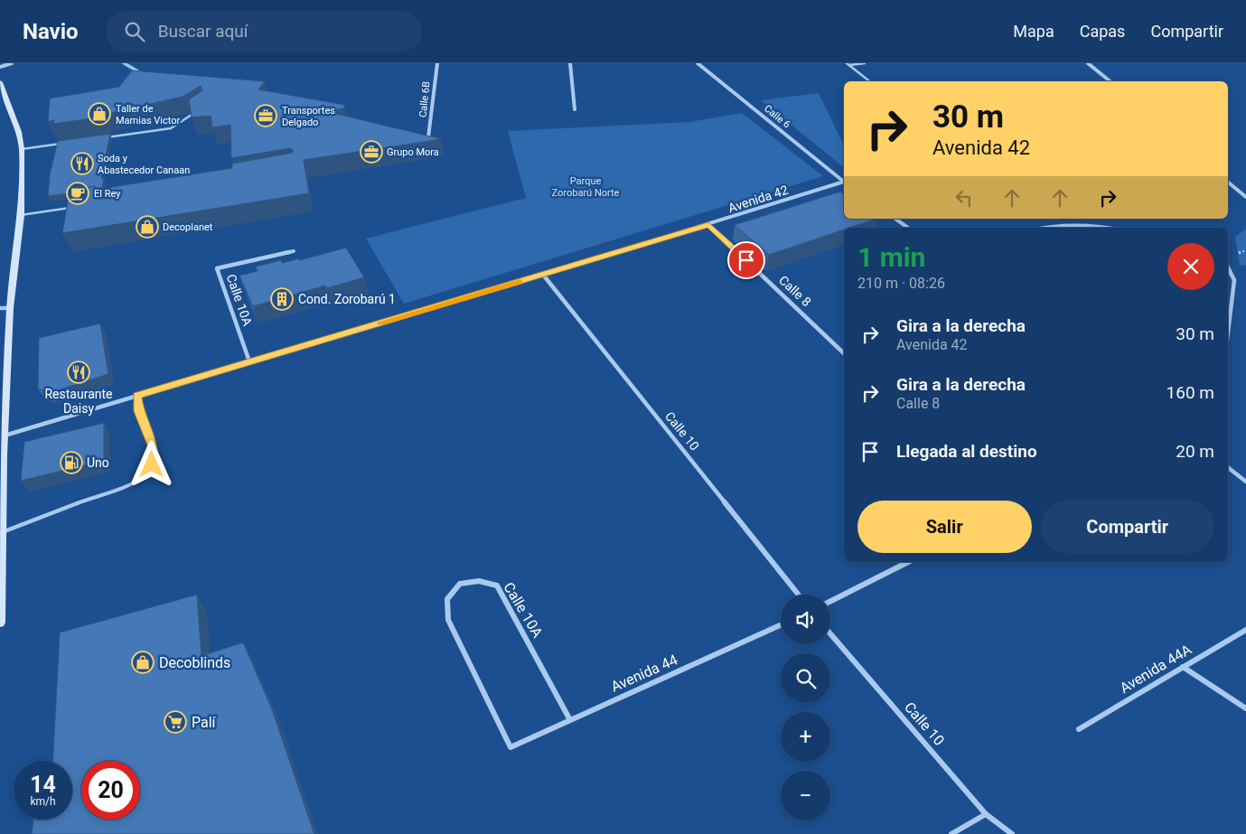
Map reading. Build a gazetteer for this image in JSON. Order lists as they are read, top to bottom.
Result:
{
  "streets": {
    "street": [
      "Calle 6B",
      "Calle 6",
      "Avenida 42",
      "Calle 8",
      "Calle 10A",
      "Calle 10",
      "Avenida 44A",
      "Avenida 44"
    ]
  },
  "crossings": [
    ["Avenida 42", "Calle 8"],
    ["Avenida 42", "Calle 10A"],
    ["Avenida 42", "Calle 10"],
    ["Calle 10A", "Avenida 44"]
  ],
  "parks": ["Parque Zorobarú Norte"],
  "places": {
    "shop": ["Taller de Mamias Victor", "Decoplanet", "Decoblinds"],
    "office": ["Transportes Delgado", "Grupo Mora"],
    "restaurant": ["Soda y Abastecedor Canaan", "Restaurante Daisy"],
    "cafe": ["El Rey"],
    "building": ["Cond. Zorobarú 1"],
    "fuel station": ["Uno"],
    "supermarket": ["Palí"]
  },
  "page": {
    "header": "Navio",
    "search": "Buscar aquí",
    "nav": ["Mapa", "Capas", "Compartir"],
    "turn": ["30 m", "Avenida 42"],
    "heading": ["1 min", "210 m · 08:26"],
    "list": [
      {
        "name": "Gira a la derecha",
        "note": "Avenida 42",
        "value": "30 m"
      },
      {
        "name": "Gira a la derecha",
        "note": "Calle 8",
        "value": "160 m"
      },
      {
        "name": "Llegada al destino",
        "value": "20 m"
      }
    ],
    "buttons": ["Salir", "Compartir"],
    "map_buttons": ["+", "−"],
    "speed": "14 km/h",
    "limit": "20"
  }
}
